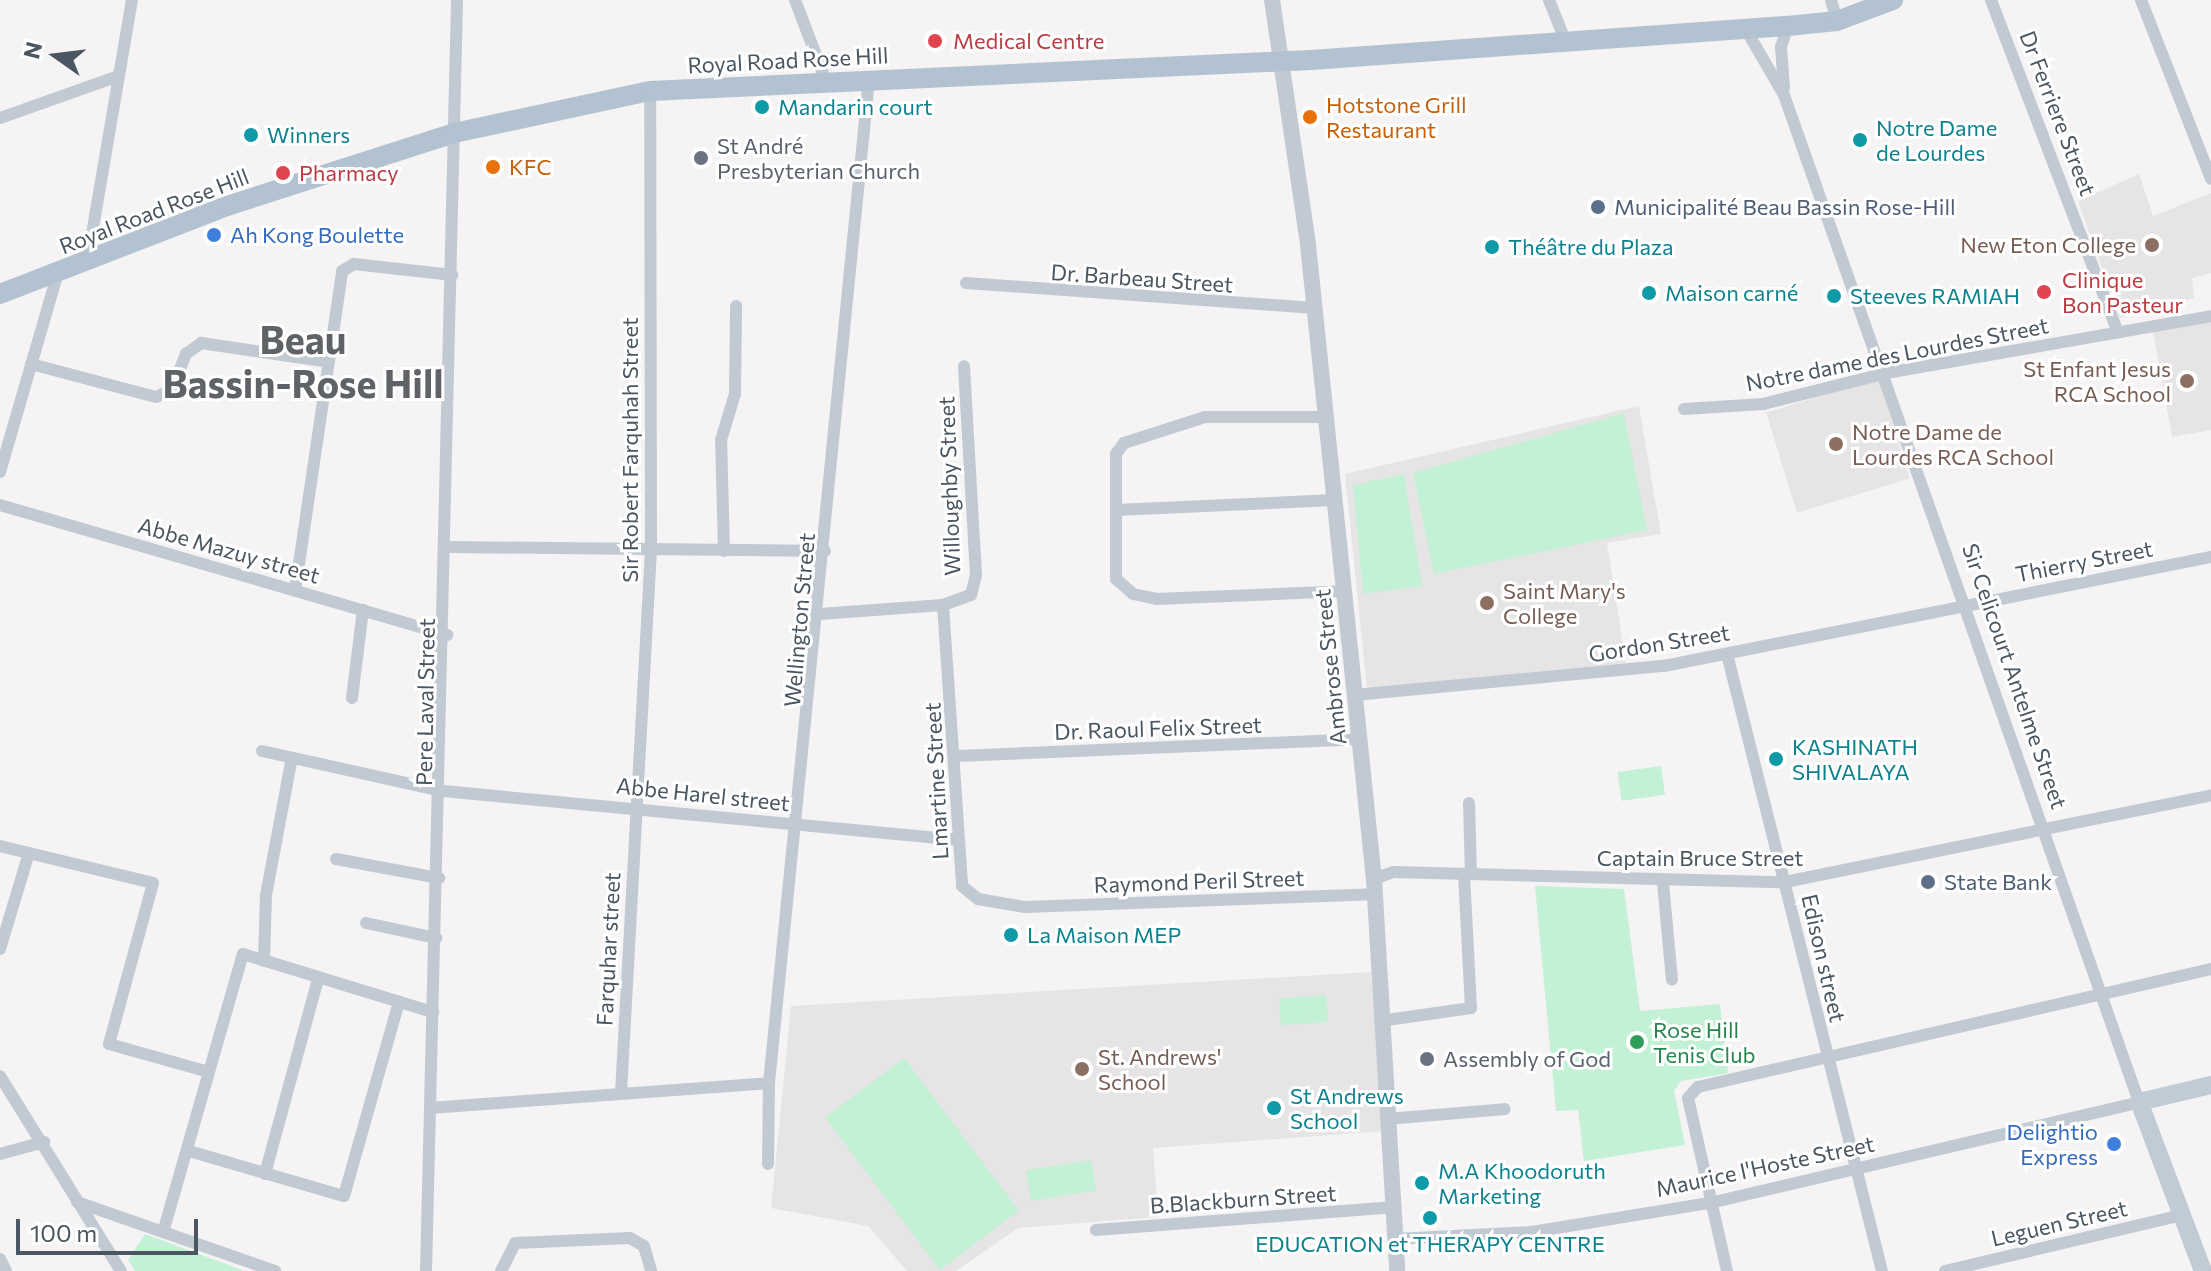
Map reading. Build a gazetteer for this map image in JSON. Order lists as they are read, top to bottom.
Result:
{
  "streets": {
    "main road": ["Royal Road Rose Hill", "Sir Celicourt Antelme Street"],
    "street": [
      "Dr Ferriere Street",
      "Dr. Barbeau Street",
      "Notre dame des Lourdes Street",
      "Sir Robert Farquhah Street",
      "Willoughby Street",
      "Abbe Mazuy street",
      "Thierry Street",
      "Wellington Street",
      "Gordon Street",
      "Ambrose Street",
      "Pere Laval Street",
      "Dr. Raoul Felix Street",
      "Lmartine Street",
      "Abbe Harel street",
      "Captain Bruce Street",
      "Raymond Peril Street",
      "Farquhar street",
      "Edison street",
      "Maurice I'Hoste Street",
      "B.Blackburn Street",
      "Leguen Street"
    ]
  },
  "crossings": [
    ["Royal Road Rose Hill", "Sir Robert Farquhah Street"],
    ["Royal Road Rose Hill", "Wellington Street"],
    ["Royal Road Rose Hill", "Ambrose Street"],
    ["Royal Road Rose Hill", "Sir Celicourt Antelme Street"],
    ["Royal Road Rose Hill", "Pere Laval Street"],
    ["Dr Ferriere Street", "Notre dame des Lourdes Street"],
    ["Dr. Barbeau Street", "Ambrose Street"],
    ["Notre dame des Lourdes Street", "Sir Celicourt Antelme Street"],
    ["Sir Robert Farquhah Street", "Abbe Harel street"],
    ["Sir Robert Farquhah Street", "Farquhar street"],
    ["Willoughby Street", "Wellington Street"],
    ["Willoughby Street", "Lmartine Street"],
    ["Abbe Mazuy street", "Pere Laval Street"],
    ["Thierry Street", "Gordon Street"],
    ["Thierry Street", "Sir Celicourt Antelme Street"],
    ["Wellington Street", "Abbe Harel street"],
    ["Gordon Street", "Ambrose Street"],
    ["Gordon Street", "Sir Celicourt Antelme Street"],
    ["Gordon Street", "Edison street"],
    ["Ambrose Street", "Dr. Raoul Felix Street"],
    ["Ambrose Street", "Captain Bruce Street"],
    ["Ambrose Street", "Raymond Peril Street"],
    ["Ambrose Street", "Maurice I'Hoste Street"],
    ["Ambrose Street", "B.Blackburn Street"],
    ["Sir Celicourt Antelme Street", "Captain Bruce Street"],
    ["Sir Celicourt Antelme Street", "Maurice I'Hoste Street"],
    ["Sir Celicourt Antelme Street", "Leguen Street"],
    ["Pere Laval Street", "Abbe Harel street"],
    ["Dr. Raoul Felix Street", "Lmartine Street"],
    ["Lmartine Street", "Abbe Harel street"],
    ["Lmartine Street", "Raymond Peril Street"],
    ["Abbe Harel street", "Farquhar street"],
    ["Captain Bruce Street", "Raymond Peril Street"],
    ["Captain Bruce Street", "Edison street"],
    ["Edison street", "Maurice I'Hoste Street"]
  ],
  "districts": ["Beau Bassin-Rose Hill"],
  "places": [
    "Medical Centre",
    "Mandarin court",
    "Hotstone Grill Restaurant",
    "Winners",
    "Notre Dame de Lourdes",
    "St André Presbyterian Church",
    "KFC",
    "Pharmacy",
    "Municipalité Beau Bassin Rose-Hill",
    "Ah Kong Boulette",
    "New Eton College",
    "Théâtre du Plaza",
    "Clinique Bon Pasteur",
    "Maison carné",
    "Steeves RAMIAH",
    "St Enfant Jesus RCA School",
    "Notre Dame de Lourdes RCA School",
    "Saint Mary's College",
    "KASHINATH SHIVALAYA",
    "State Bank",
    "La Maison MEP",
    "Rose Hill Tenis Club",
    "Assembly of God",
    "St. Andrews' School",
    "St Andrews School",
    "Delightio Express",
    "M.A Khoodoruth Marketing",
    "EDUCATION et THERAPY CENTRE"
  ],
  "scale_bar": "100 m",
  "north": "left"
}
